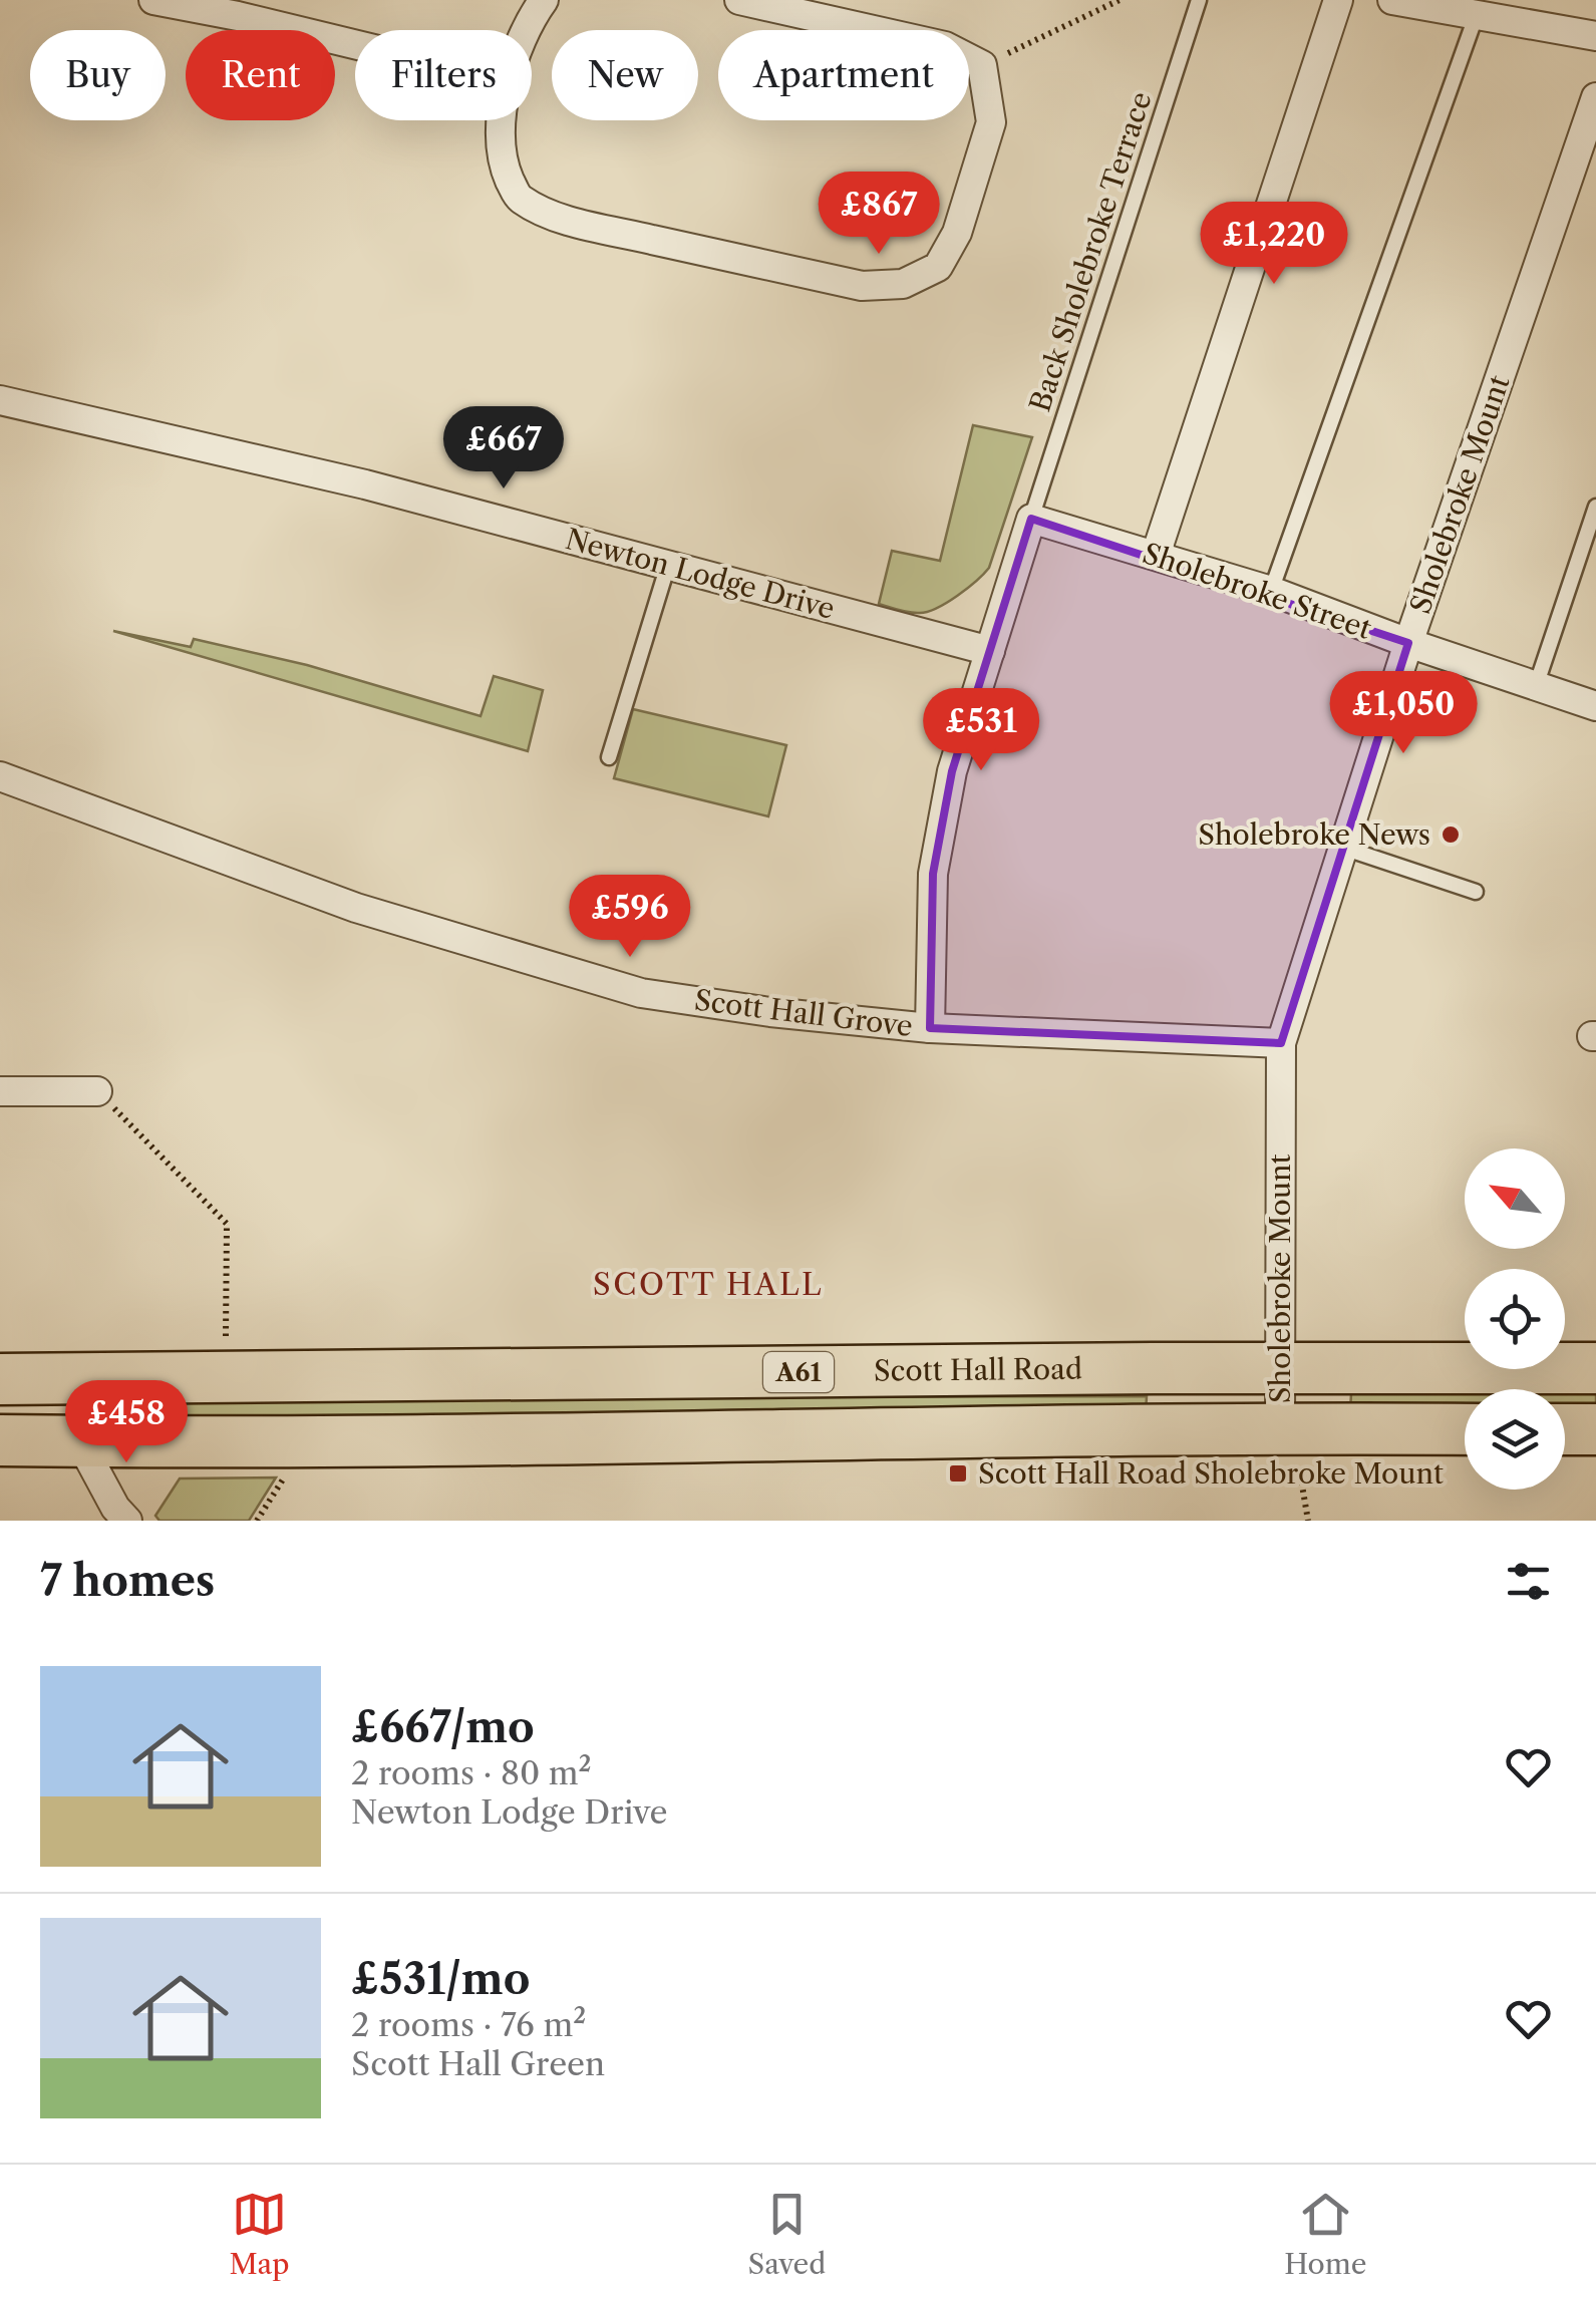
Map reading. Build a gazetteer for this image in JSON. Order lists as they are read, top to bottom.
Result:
{
  "streets": {
    "highway": ["Scott Hall Road", "A61"],
    "street": [
      "Sholebroke Mount",
      "Newton Lodge Drive",
      "Sholebroke Street",
      "Scott Hall Grove"
    ],
    "lane": ["Back Sholebroke Terrace"]
  },
  "crossings": [
    ["Back Sholebroke Terrace", "Sholebroke Street"],
    ["Sholebroke Mount", "Sholebroke Street"],
    ["Sholebroke Mount", "Scott Hall Grove"],
    ["Sholebroke Mount", "Scott Hall Road"]
  ],
  "districts": ["SCOTT HALL"],
  "places": {
    "other": ["Sholebroke News"],
    "transit": ["Scott Hall Road Sholebroke Mount"]
  },
  "north": "top left",
  "page": {
    "chip": [
      "Buy",
      "Rent",
      "Filters",
      "New",
      "Apartment"
    ],
    "price": [
      "£867",
      "£1,220",
      "£667",
      "£1,050",
      "£531",
      "£596",
      "£458"
    ],
    "heading": "7 homes",
    "list": [
      {
        "name": "£667/mo",
        "note": "2 rooms · 80 m² · Newton Lodge Drive"
      },
      {
        "name": "£531/mo",
        "note": "2 rooms · 76 m² · Scott Hall Green"
      }
    ],
    "tabs": ["Map", "Saved", "Home"]
  }
}
